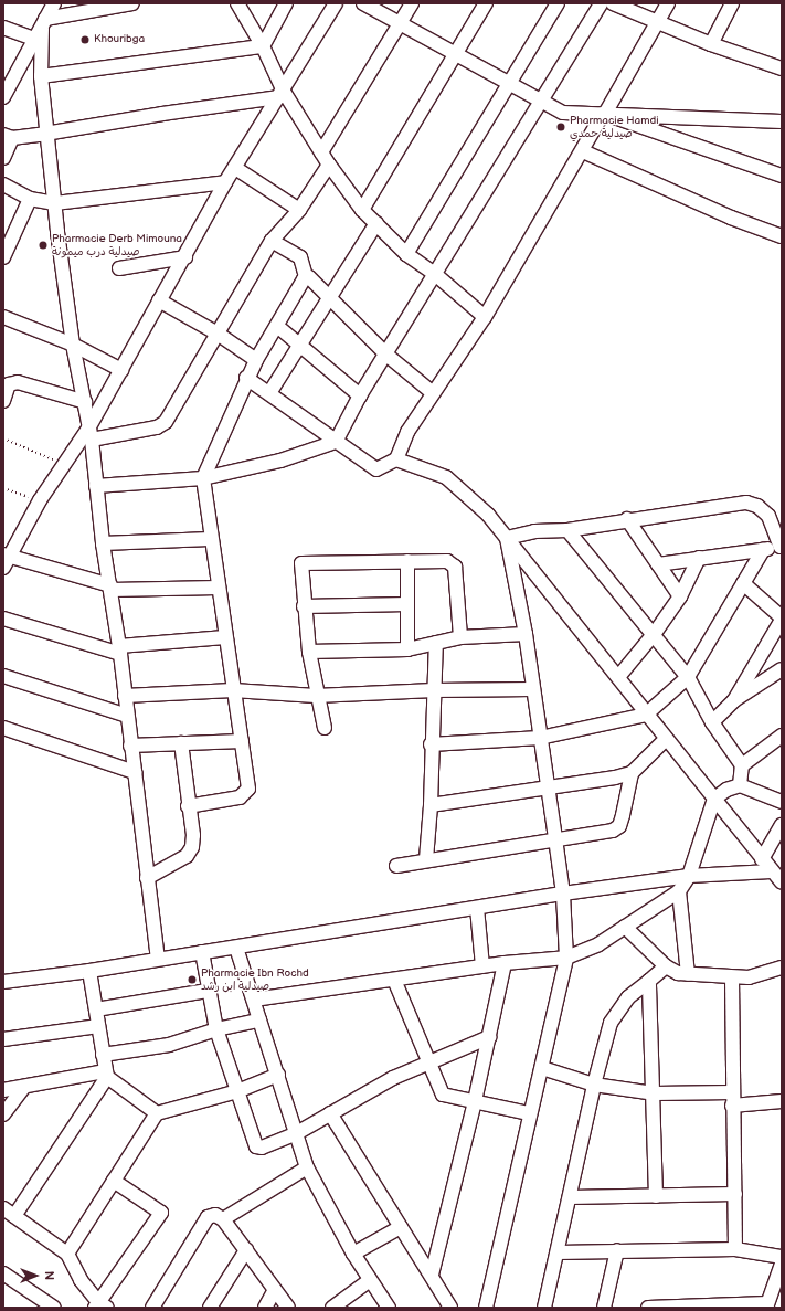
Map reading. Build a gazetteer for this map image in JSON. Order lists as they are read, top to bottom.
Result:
{
  "places": [
    "Khouribga",
    "Pharmacie Hamdi صيدلية حمدي",
    "Pharmacie Derb Mimouna صيدلية درب ميمونة",
    "Pharmacie Ibn Rochd صيدلية ابن رشد"
  ],
  "north": "right"
}
